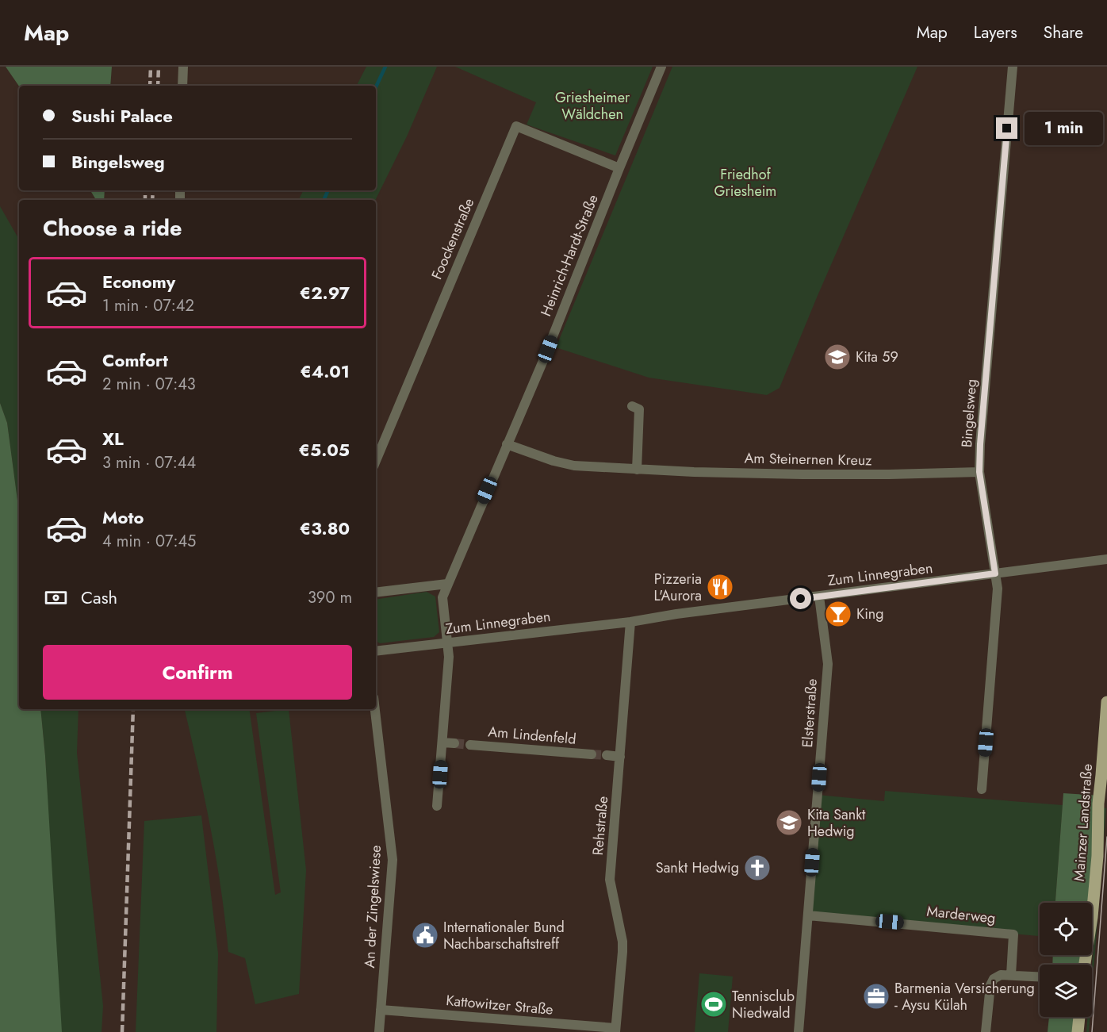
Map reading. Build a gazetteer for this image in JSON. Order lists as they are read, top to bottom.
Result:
{
  "streets": {
    "main road": ["Mainzer Landstraße"],
    "street": [
      "Foockenstraße",
      "Heinrich-Hardt-Straße",
      "Bingelsweg",
      "Am Steinernen Kreuz",
      "Zum Linnegraben",
      "Elsterstraße",
      "Am Lindenfeld",
      "Rehstraße",
      "An der Zingelswiese",
      "Marderweg",
      "Kattowitzer Straße"
    ]
  },
  "crossings": [
    ["Foockenstraße", "Heinrich-Hardt-Straße"],
    ["Heinrich-Hardt-Straße", "Am Steinernen Kreuz"],
    ["Heinrich-Hardt-Straße", "Zum Linnegraben"],
    ["Bingelsweg", "Am Steinernen Kreuz"],
    ["Bingelsweg", "Zum Linnegraben"],
    ["Zum Linnegraben", "Elsterstraße"],
    ["Zum Linnegraben", "Rehstraße"],
    ["Elsterstraße", "Marderweg"],
    ["Rehstraße", "Kattowitzer Straße"],
    ["An der Zingelswiese", "Kattowitzer Straße"]
  ],
  "parks": ["Griesheimer Wäldchen", "Friedhof Griesheim"],
  "places": {
    "school or university": ["Kita 59", "Kita Sankt Hedwig"],
    "restaurant": ["Pizzeria L'Aurora"],
    "bar": ["King"],
    "church": ["Sankt Hedwig"],
    "public building": ["Internationaler Bund Nachbarschaftstreff"],
    "office": ["Barmenia Versicherung - Aysu Külah"],
    "sports": ["Tennisclub Niedwald"]
  },
  "page": {
    "header": "Map",
    "nav": ["Map", "Layers", "Share"],
    "banner": ["Sushi Palace", "Bingelsweg"],
    "bubble": "1 min",
    "heading": "Choose a ride",
    "list": [
      {
        "name": "Economy",
        "note": "1 min · 07:42",
        "value": "€2.97"
      },
      {
        "name": "Comfort",
        "note": "2 min · 07:43",
        "value": "€4.01"
      },
      {
        "name": "XL",
        "note": "3 min · 07:44",
        "value": "€5.05"
      },
      {
        "name": "Moto",
        "note": "4 min · 07:45",
        "value": "€3.80"
      }
    ],
    "pay": ["Cash", "390 m"],
    "buttons": "Confirm"
  }
}
